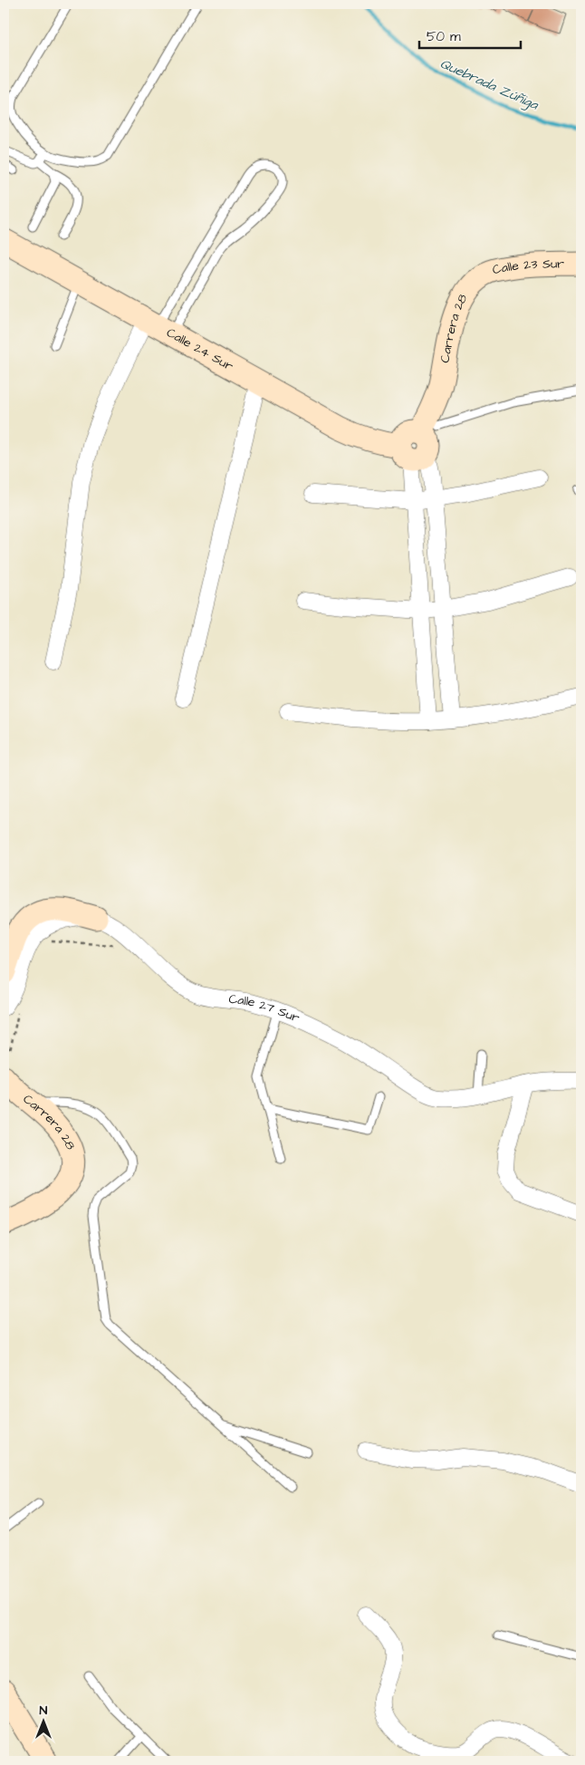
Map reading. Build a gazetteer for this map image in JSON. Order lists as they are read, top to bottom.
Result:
{
  "streets": {
    "street": [
      "Calle 23 Sur",
      "Carrera 28",
      "Calle 24 Sur",
      "Calle 27 Sur"
    ]
  },
  "crossings": [
    ["Calle 23 Sur", "Carrera 28"],
    ["Carrera 28", "Calle 24 Sur"]
  ],
  "water": ["Quebrada Zúñiga"],
  "scale_bar": "50 m",
  "north": "top"
}
